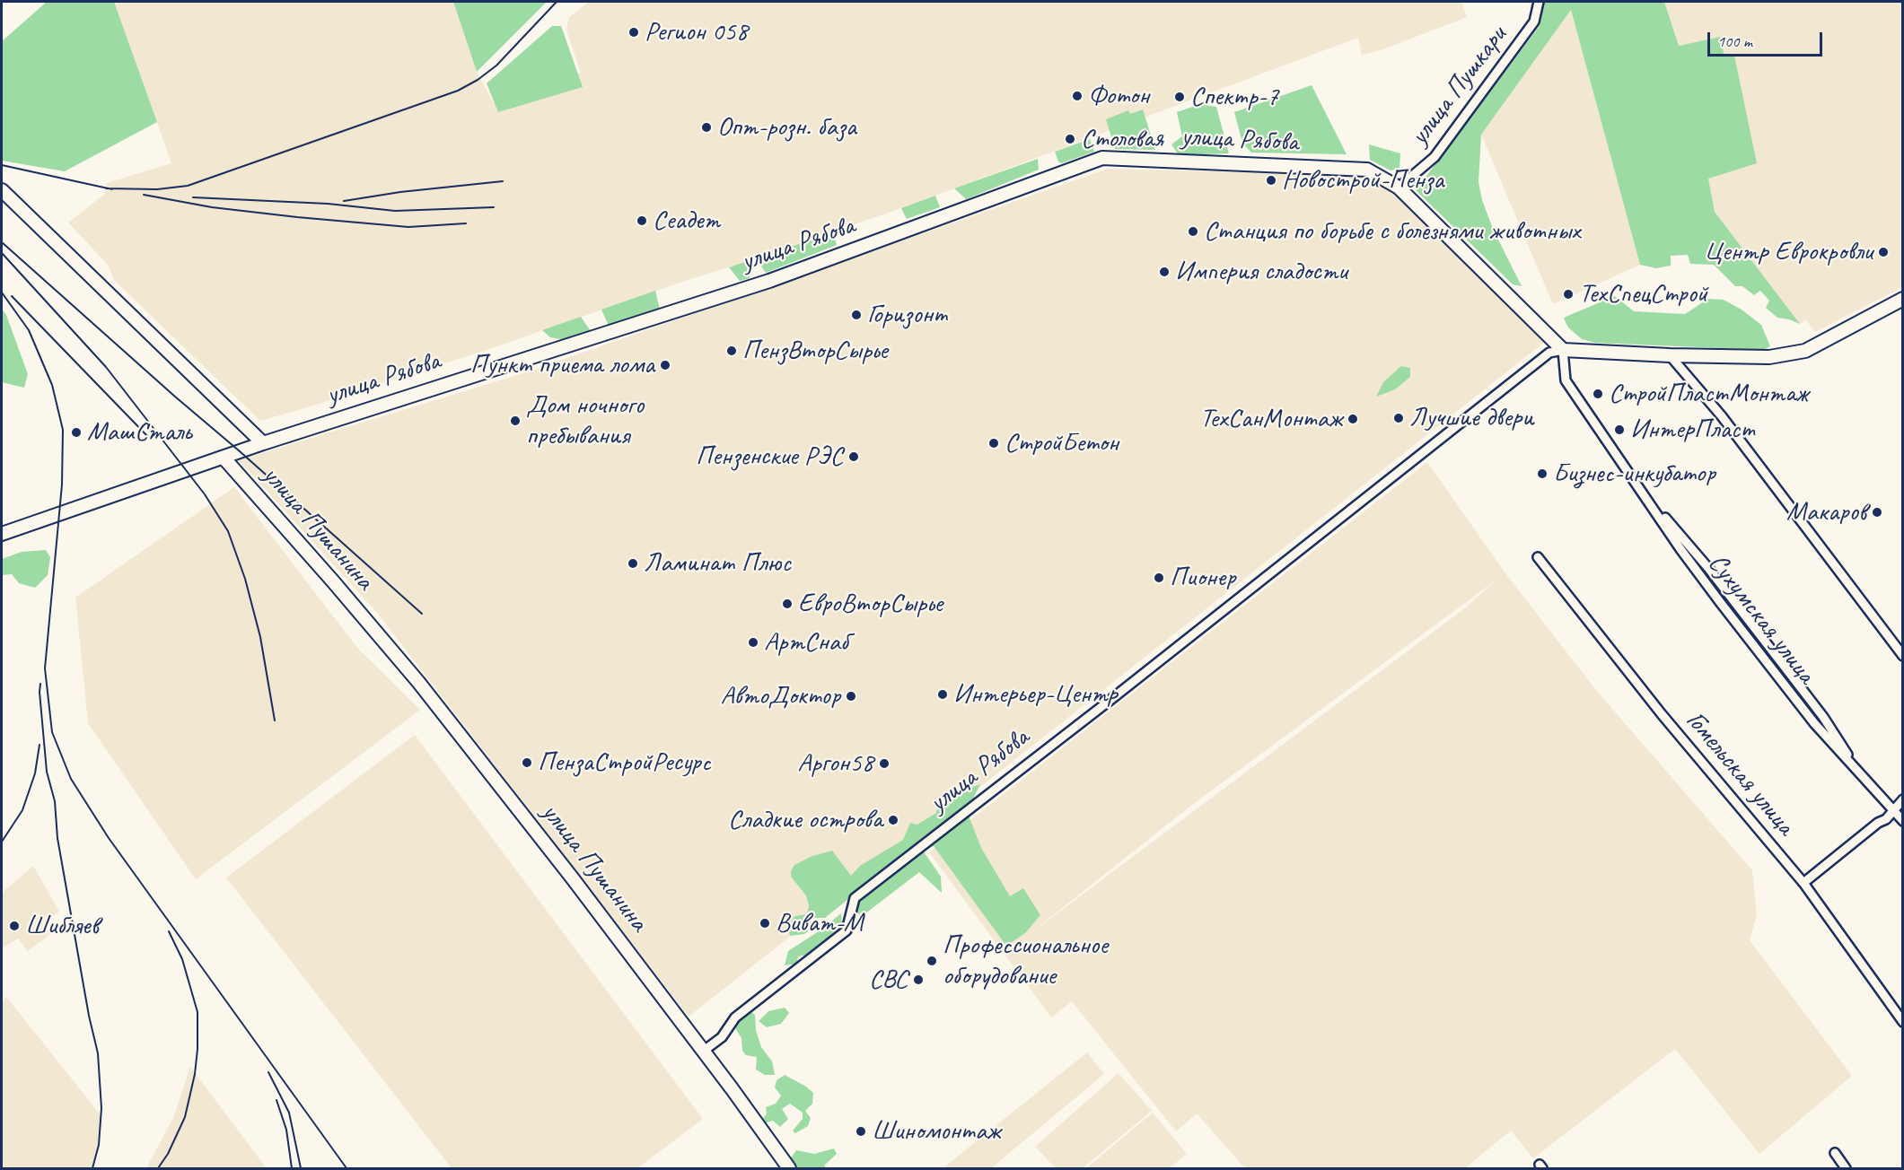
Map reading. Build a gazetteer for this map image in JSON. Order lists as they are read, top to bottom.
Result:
{
  "streets": {
    "street": [
      "улица Пушкари",
      "улица Рябова",
      "улица Пушанина",
      "Сухумская улица",
      "Гомельская улица"
    ]
  },
  "crossings": [
    ["улица Пушкари", "улица Рябова"],
    ["улица Рябова", "улица Пушанина"],
    ["улица Рябова", "Сухумская улица"]
  ],
  "places": [
    "Регион 058",
    "Фотон",
    "Спектр-7",
    "Опт-розн. база",
    "Столовая",
    "Новострой-Пенза",
    "Сеадет",
    "Станция по борьбе с болезнями животных",
    "Центр Еврокровли",
    "Империя сладости",
    "ТехСпецСтрой",
    "Горизонт",
    "ПензВторСырье",
    "Пункт приема лома",
    "СтройПластМонтаж",
    "Лучшие двери",
    "ТехСанМонтаж",
    "Дом ночного пребывания",
    "ИнтерПласт",
    "МашСталь",
    "СтройБетон",
    "Пензенские РЭС",
    "Бизнес-инкубатор",
    "Макаров",
    "Ламинат Плюс",
    "Пионер",
    "ЕвроВторСырье",
    "АртСнаб",
    "Интерьер-Центр",
    "АвтоДоктор",
    "ПензаСтройРесурс",
    "Аргон58",
    "Сладкие острова",
    "Виват-М",
    "Шибляев",
    "Профессиональное оборудование",
    "СВС",
    "Шиномонтаж"
  ],
  "scale_bar": "100 m"
}
